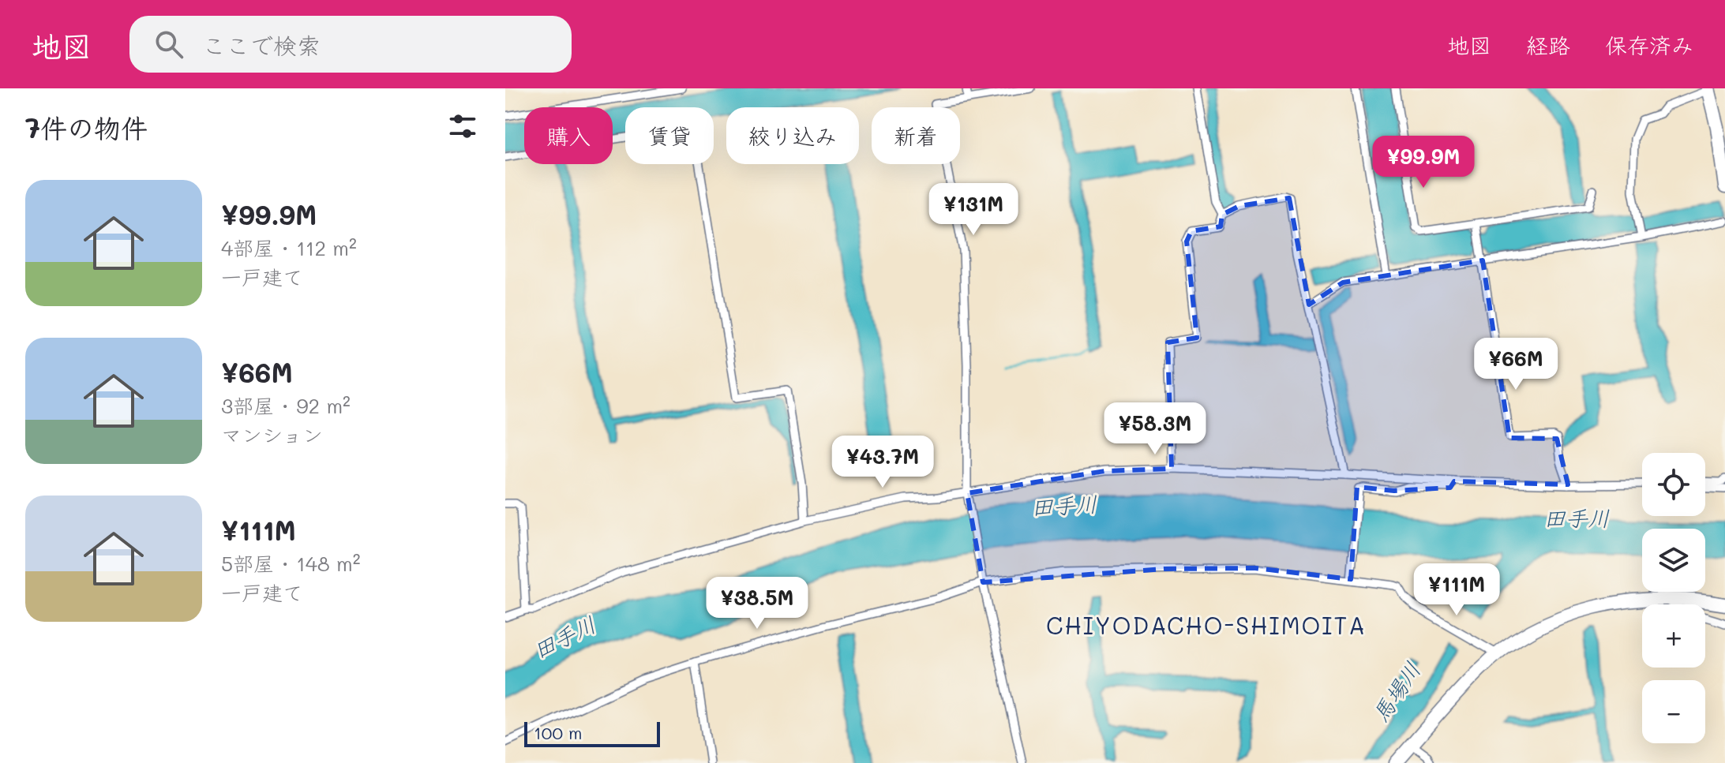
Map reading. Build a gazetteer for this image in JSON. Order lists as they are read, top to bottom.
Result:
{
  "districts": ["CHIYODACHO-SHIMOITA"],
  "water": ["田手川", "馬場川"],
  "scale_bar": "100 m",
  "page": {
    "header": "地図",
    "search": "ここで検索",
    "nav": ["地図", "経路", "保存済み"],
    "heading": "7件の物件",
    "chip": [
      "購入",
      "賃貸",
      "絞り込み",
      "新着"
    ],
    "price": [
      "¥99.9M",
      "¥131M",
      "¥66M",
      "¥58.3M",
      "¥43.7M",
      "¥111M",
      "¥38.5M"
    ],
    "list": [
      {
        "name": "¥99.9M",
        "note": "4部屋 · 112 m² · 一戸建て"
      },
      {
        "name": "¥66M",
        "note": "3部屋 · 92 m² · マンション"
      },
      {
        "name": "¥111M",
        "note": "5部屋 · 148 m² · 一戸建て"
      }
    ],
    "map_buttons": ["+", "−"],
    "scale": "100 m"
  }
}
